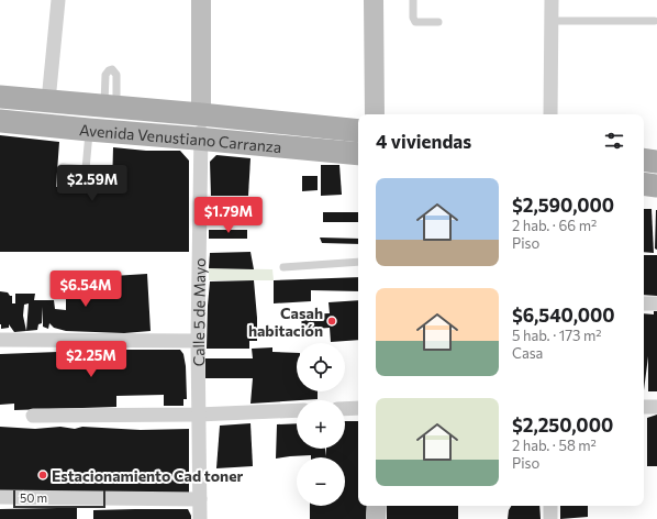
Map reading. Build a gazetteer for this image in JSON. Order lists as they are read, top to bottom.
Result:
{
  "streets": {
    "main road": ["Avenida Venustiano Carranza"],
    "street": ["Calle 5 de Mayo"]
  },
  "crossings": [
    ["Avenida Venustiano Carranza", "Calle 5 de Mayo"]
  ],
  "places": ["Casah habitación", "Estacionamiento Cad toner"],
  "scale_bar": "50 m",
  "page": {
    "heading": "4 viviendas",
    "price": [
      "$2.59M",
      "$1.79M",
      "$6.54M",
      "$2.25M"
    ],
    "list": [
      {
        "name": "$2,590,000",
        "note": "2 hab. · 66 m² · Piso"
      },
      {
        "name": "$6,540,000",
        "note": "5 hab. · 173 m² · Casa"
      },
      {
        "name": "$2,250,000",
        "note": "2 hab. · 58 m² · Piso"
      }
    ],
    "map_buttons": ["+", "−"],
    "scale": "50 m"
  }
}
